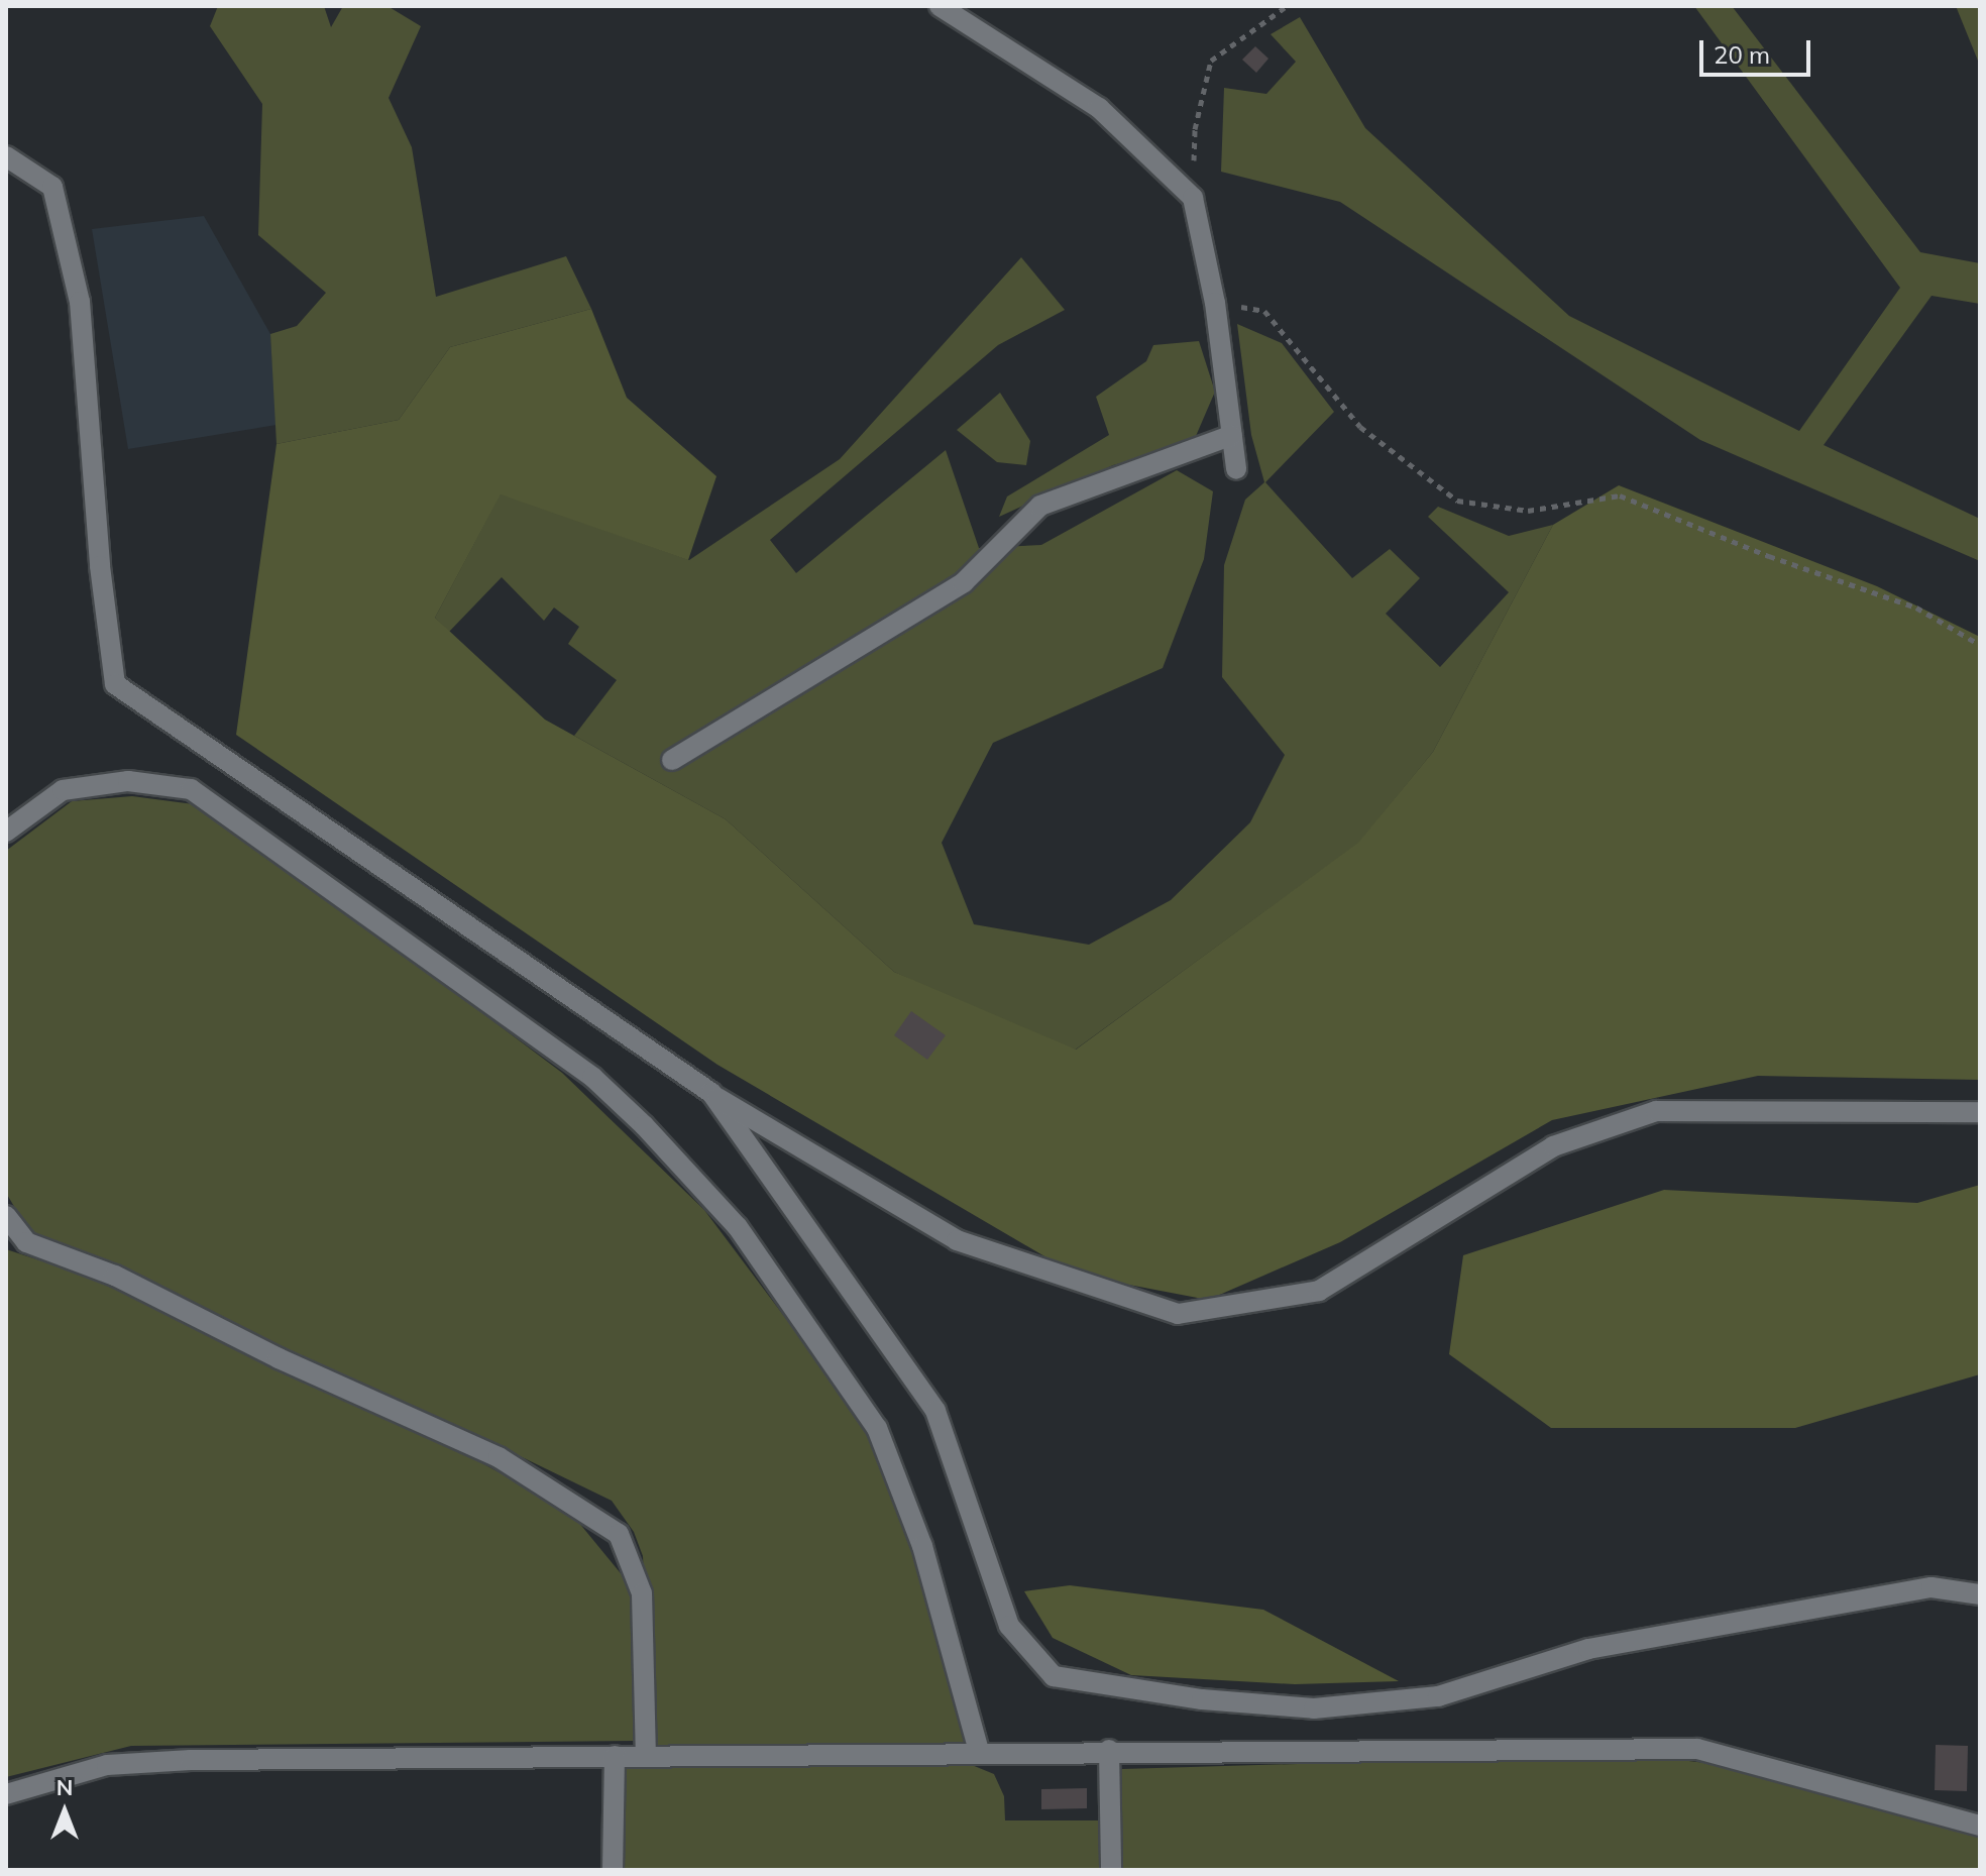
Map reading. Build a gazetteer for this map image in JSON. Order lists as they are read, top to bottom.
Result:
{
  "scale_bar": "20 m",
  "north": "top"
}
